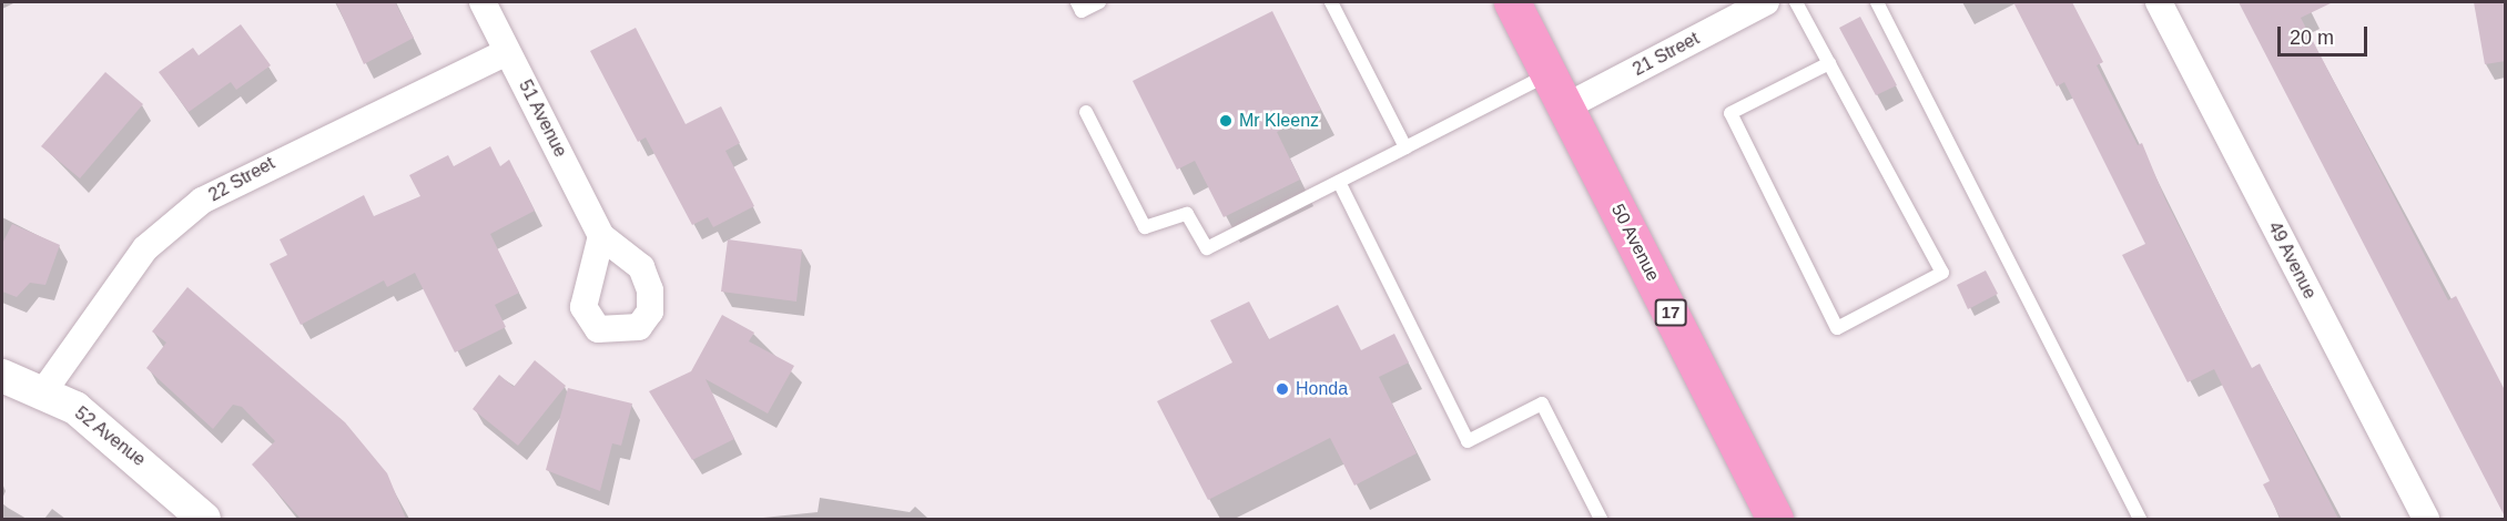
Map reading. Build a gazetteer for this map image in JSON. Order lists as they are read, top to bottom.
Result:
{
  "streets": {
    "main road": ["50 Avenue", "17"],
    "street": [
      "21 Street",
      "51 Avenue",
      "22 Street",
      "49 Avenue",
      "52 Avenue"
    ]
  },
  "crossings": [
    ["21 Street", "50 Avenue"],
    ["51 Avenue", "22 Street"],
    ["22 Street", "52 Avenue"]
  ],
  "places": ["Mr Kleenz", "Honda"],
  "scale_bar": "20 m"
}
